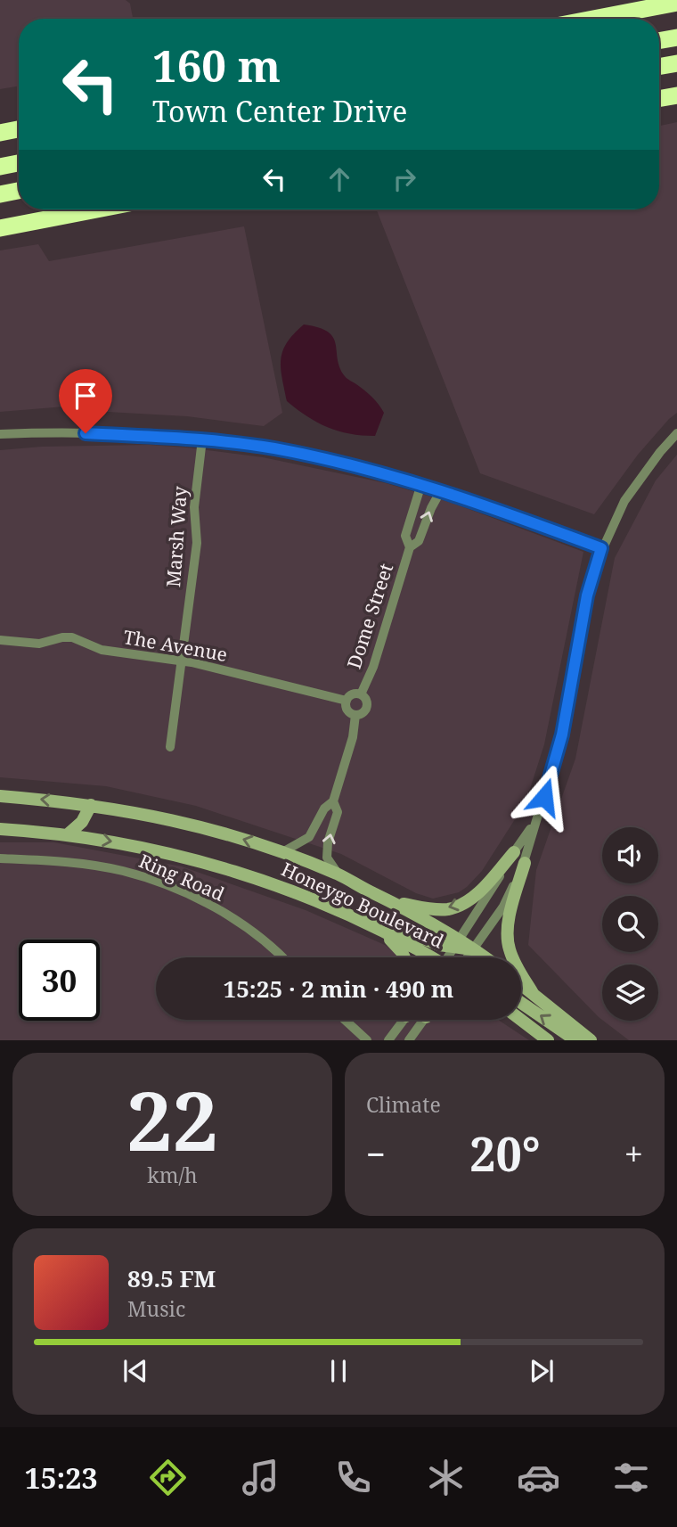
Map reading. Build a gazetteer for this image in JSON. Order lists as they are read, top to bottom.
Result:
{
  "streets": {
    "main road": ["Honeygo Boulevard"],
    "street": [
      "Marsh Way",
      "Dome Street",
      "The Avenue",
      "Ring Road"
    ]
  },
  "crossings": [
    ["Marsh Way", "The Avenue"],
    ["Dome Street", "The Avenue"]
  ],
  "page": {
    "turn": ["160 m", "Town Center Drive"],
    "limit": "30",
    "trip": "15:25 · 2 min · 490 m",
    "tile": [
      ["22", "km/h"],
      "Climate"
    ],
    "heat": ["−", "20°", "+"],
    "song": ["89.5 FM", "Music"],
    "tabs": "15:23"
  }
}
